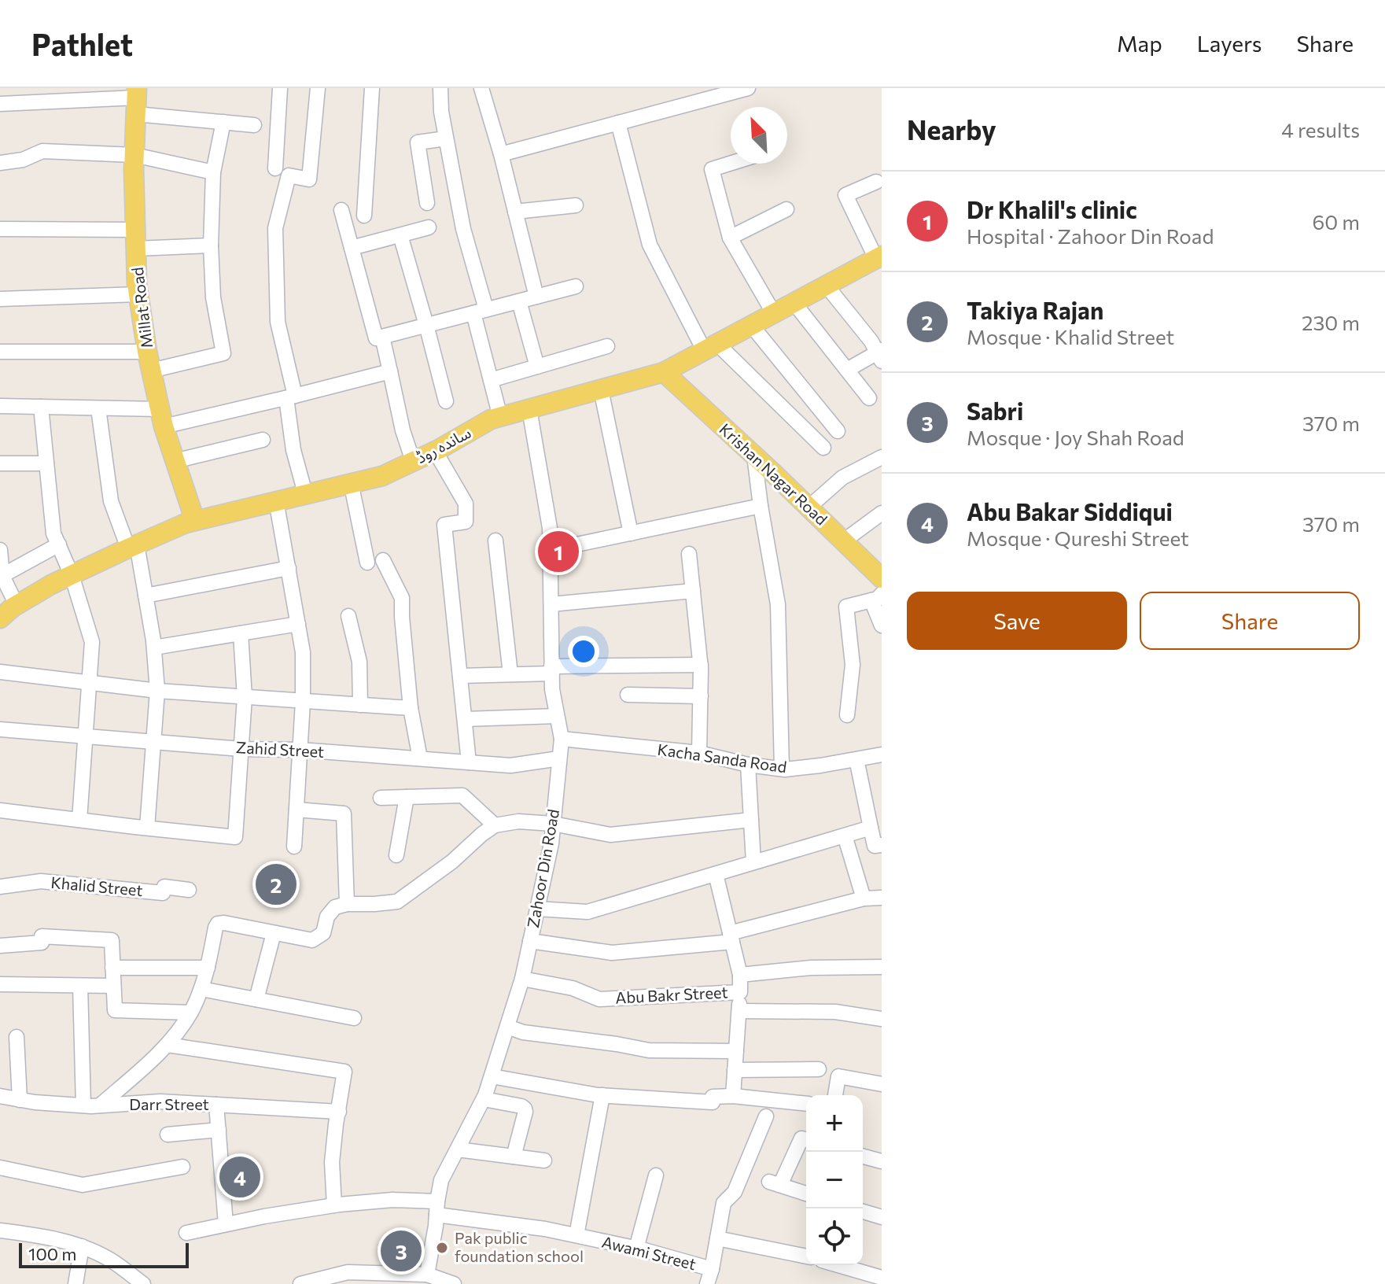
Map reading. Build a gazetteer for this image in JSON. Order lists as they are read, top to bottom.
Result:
{
  "streets": {
    "main road": ["Millat Road", "ساندہ روڈ", "Krishan Nagar Road"],
    "street": [
      "Zahid Street",
      "Kacha Sanda Road",
      "Zahoor Din Road",
      "Khalid Street",
      "Abu Bakr Street",
      "Darr Street",
      "Awami Street"
    ]
  },
  "crossings": [
    ["Millat Road", "ساندہ روڈ"],
    ["ساندہ روڈ", "Krishan Nagar Road"],
    ["ساندہ روڈ", "Zahoor Din Road"],
    ["Zahid Street", "Zahoor Din Road"],
    ["Kacha Sanda Road", "Zahoor Din Road"],
    ["Zahoor Din Road", "Abu Bakr Street"],
    ["Zahoor Din Road", "Awami Street"]
  ],
  "places": ["Pak public foundation school"],
  "scale_bar": "100 m",
  "north": "top left",
  "page": {
    "header": "Pathlet",
    "nav": ["Map", "Layers", "Share"],
    "heading": ["Nearby", "4 results"],
    "list": [
      {
        "mark": "1",
        "name": "Dr Khalil's clinic",
        "note": "Hospital · Zahoor Din Road",
        "value": "60 m"
      },
      {
        "mark": "2",
        "name": "Takiya Rajan",
        "note": "Mosque · Khalid Street",
        "value": "230 m"
      },
      {
        "mark": "3",
        "name": "Sabri",
        "note": "Mosque · Joy Shah Road",
        "value": "370 m"
      },
      {
        "mark": "4",
        "name": "Abu Bakar Siddiqui",
        "note": "Mosque · Qureshi Street",
        "value": "370 m"
      }
    ],
    "pins": [
      "1",
      "2",
      "4",
      "3"
    ],
    "buttons": ["Save", "Share"],
    "map_buttons": ["+", "−"],
    "scale": "100 m"
  }
}
